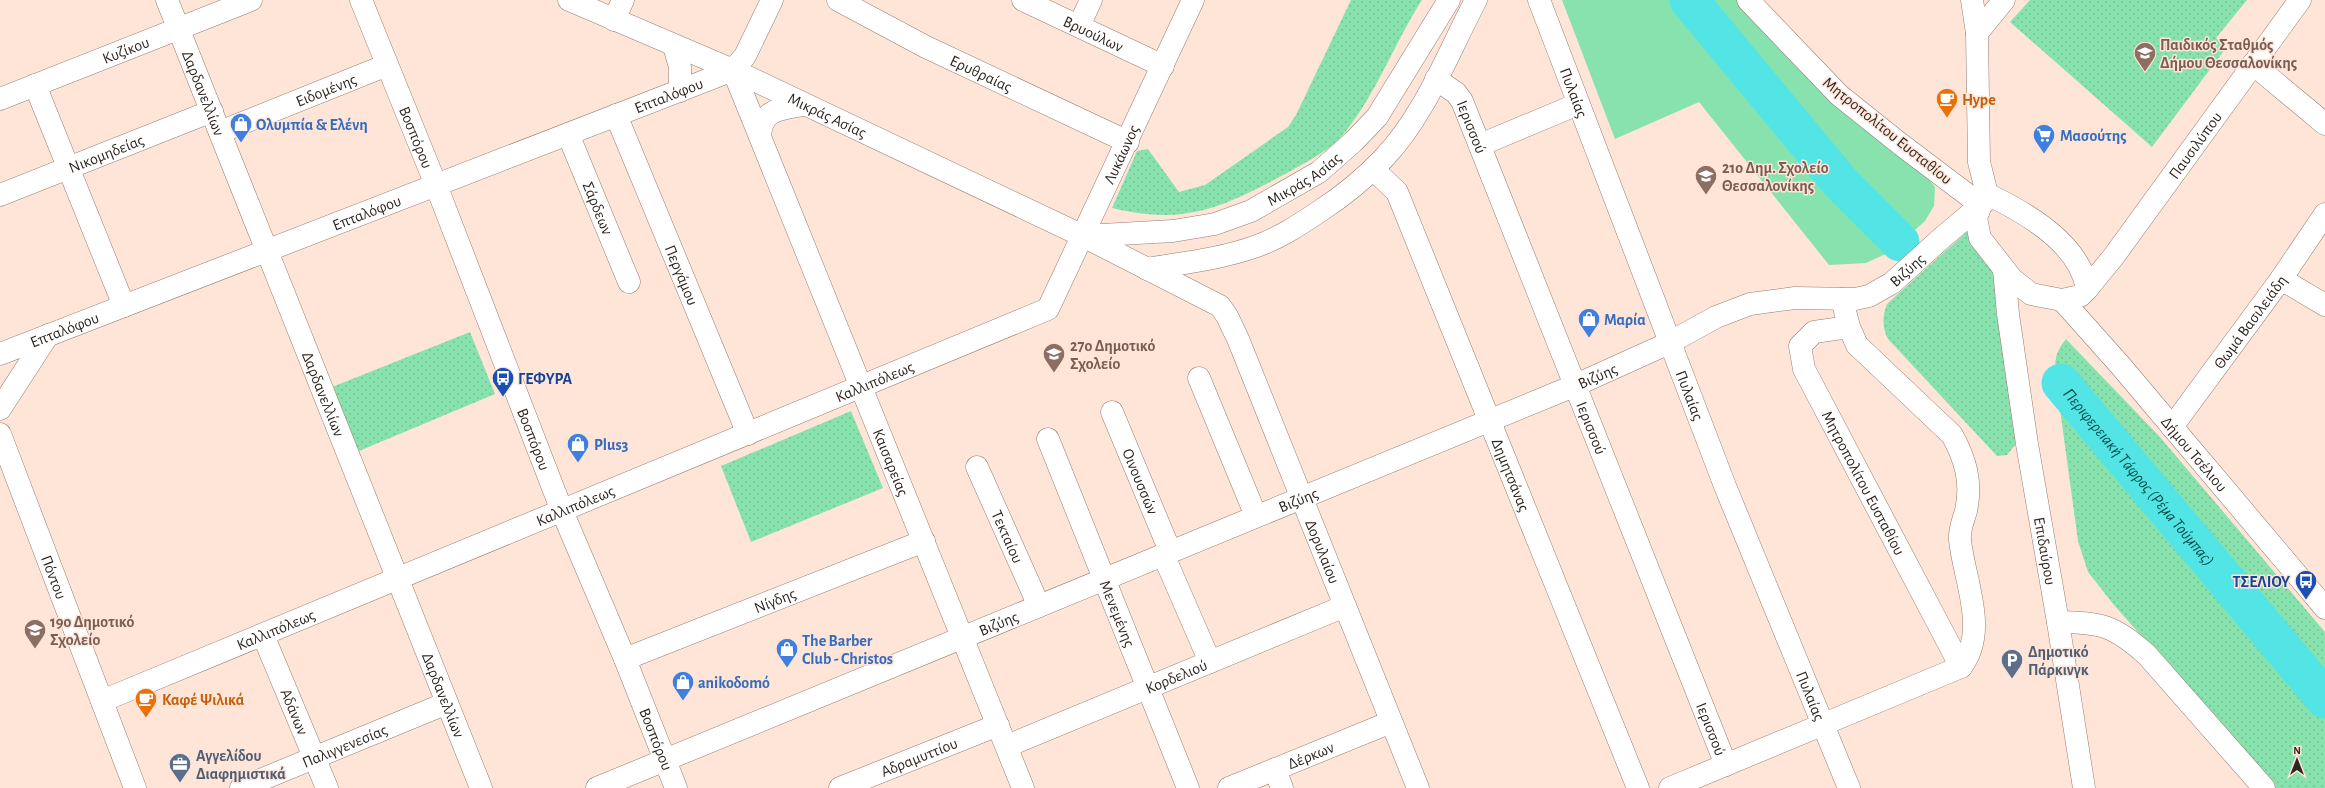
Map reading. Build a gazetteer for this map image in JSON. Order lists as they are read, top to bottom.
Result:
{
  "streets": {
    "street": [
      "Βρυούλων",
      "Κυζίκου",
      "Ερυθραίας",
      "Ειδομένης",
      "Δαρδανελλίων",
      "Πυλαίας",
      "Επταλόφου",
      "Μικράς Ασίας",
      "Ιερισσού",
      "Μητροπολίτου Ευσταθίου",
      "Βοσπόρου",
      "Παυσιλύπου",
      "Νικομηδείας",
      "Λυκάωνος",
      "Σάρδεων",
      "Βιζύης",
      "Περγάμου",
      "Θωμά Βασιλειάδη",
      "Καλλιπόλεως",
      "Δήμου Τσέλιου",
      "Καισαρείας",
      "Δημητσάνας",
      "Οινουσσών",
      "Τεκταίου",
      "Επιδαύρου",
      "Δορυλαίου",
      "Πόντου",
      "Νίγδης",
      "Μενεμένης",
      "Κορδελιού",
      "Αδάνων",
      "Παλιγγενεσίας",
      "Δέρκων",
      "Αδραμυττίου"
    ]
  },
  "crossings": [
    ["Βρυούλων", "Λυκάωνος"],
    ["Κυζίκου", "Δαρδανελλίων"],
    ["Ερυθραίας", "Λυκάωνος"],
    ["Ειδομένης", "Δαρδανελλίων"],
    ["Ειδομένης", "Βοσπόρου"],
    ["Δαρδανελλίων", "Επταλόφου"],
    ["Δαρδανελλίων", "Νικομηδείας"],
    ["Δαρδανελλίων", "Καλλιπόλεως"],
    ["Δαρδανελλίων", "Παλιγγενεσίας"],
    ["Πυλαίας", "Βιζύης"],
    ["Επταλόφου", "Μικράς Ασίας"],
    ["Επταλόφου", "Βοσπόρου"],
    ["Επταλόφου", "Σάρδεων"],
    ["Επταλόφου", "Περγάμου"],
    ["Επταλόφου", "Καισαρείας"],
    ["Μικράς Ασίας", "Λυκάωνος"],
    ["Μικράς Ασίας", "Καισαρείας"],
    ["Μικράς Ασίας", "Δορυλαίου"],
    ["Ιερισσού", "Βιζύης"],
    ["Μητροπολίτου Ευσταθίου", "Παυσιλύπου"],
    ["Μητροπολίτου Ευσταθίου", "Βιζύης"],
    ["Βοσπόρου", "Βιζύης"],
    ["Βοσπόρου", "Καλλιπόλεως"],
    ["Βοσπόρου", "Νίγδης"],
    ["Λυκάωνος", "Καλλιπόλεως"],
    ["Βιζύης", "Καισαρείας"],
    ["Βιζύης", "Δημητσάνας"],
    ["Βιζύης", "Οινουσσών"],
    ["Βιζύης", "Τεκταίου"],
    ["Βιζύης", "Δορυλαίου"],
    ["Βιζύης", "Μενεμένης"],
    ["Περγάμου", "Καλλιπόλεως"],
    ["Θωμά Βασιλειάδη", "Δήμου Τσέλιου"],
    ["Καλλιπόλεως", "Καισαρείας"],
    ["Καλλιπόλεως", "Πόντου"],
    ["Καλλιπόλεως", "Αδάνων"],
    ["Καισαρείας", "Νίγδης"],
    ["Καισαρείας", "Κορδελιού"],
    ["Καισαρείας", "Αδραμυττίου"],
    ["Οινουσσών", "Κορδελιού"],
    ["Δορυλαίου", "Κορδελιού"],
    ["Δορυλαίου", "Δέρκων"],
    ["Μενεμένης", "Κορδελιού"],
    ["Αδάνων", "Παλιγγενεσίας"]
  ],
  "water": ["Περιφερειακή Τάφρος (Ρέμα Τούμπας)"],
  "places": {
    "school or university": [
      "Παιδικός Σταθμός Δήμου Θεσσαλονίκης",
      "21ο Δημ. Σχολείο Θεσσαλονίκης",
      "27ο Δημοτικό Σχολείο",
      "19ο Δημοτικό Σχολείο"
    ],
    "cafe": ["Hype", "Καφέ Ψιλικά"],
    "shop": [
      "Ολυμπία & Ελένη",
      "Μαρία",
      "Plus3",
      "The Barber Club - Christos",
      "anikoδomό"
    ],
    "supermarket": ["Μασούτης"],
    "bus stop": ["ΓΕΦΥΡΑ", "ΤΣΕΛΙΟΥ"],
    "parking": ["Δημοτικό Πάρκινγκ"],
    "office": ["Αγγελίδου Διαφημιστικά"]
  },
  "north": "top"
}
